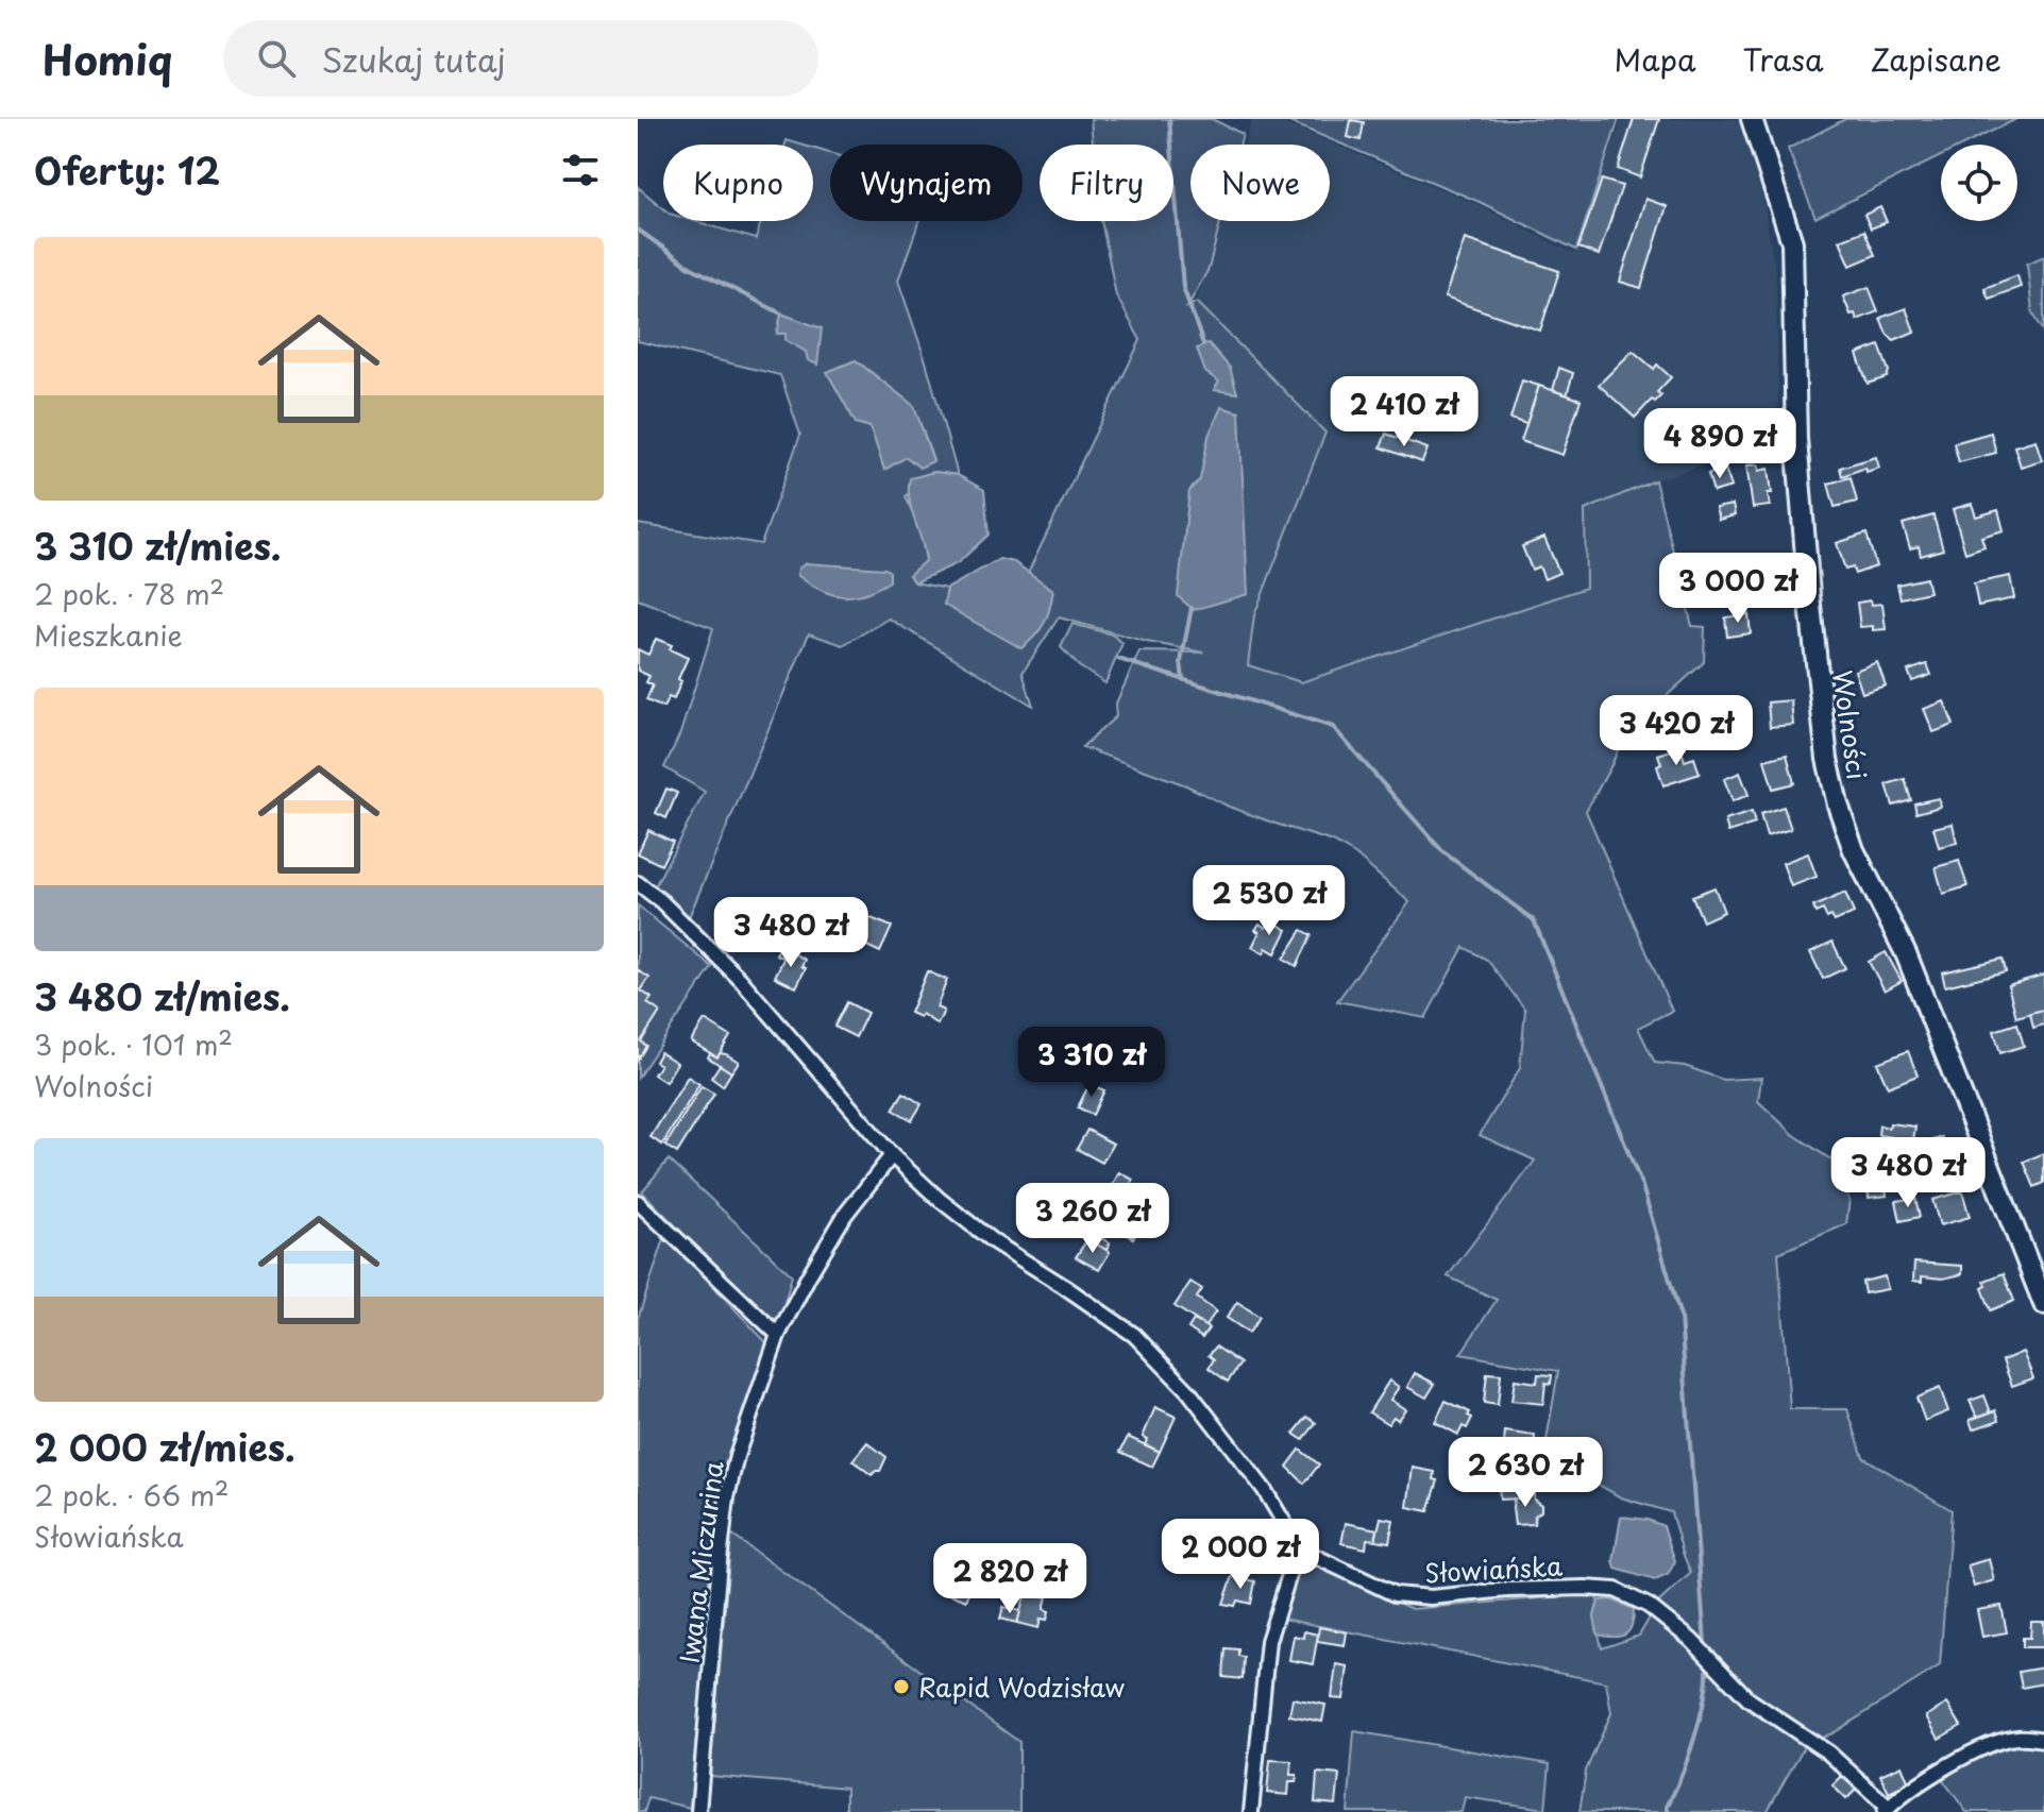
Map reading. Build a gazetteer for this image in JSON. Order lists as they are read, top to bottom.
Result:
{
  "streets": {
    "street": ["Wolności", "Iwana Miczurina", "Słowiańska"]
  },
  "places": ["Rapid Wodzisław"],
  "page": {
    "header": "Homiq",
    "search": "Szukaj tutaj",
    "nav": ["Mapa", "Trasa", "Zapisane"],
    "heading": "Oferty: 12",
    "chip": [
      "Kupno",
      "Wynajem",
      "Filtry",
      "Nowe"
    ],
    "list": [
      {
        "name": "3 310 zł/mies.",
        "note": "2 pok. · 78 m² · Mieszkanie"
      },
      {
        "name": "3 480 zł/mies.",
        "note": "3 pok. · 101 m² · Wolności"
      },
      {
        "name": "2 000 zł/mies.",
        "note": "2 pok. · 66 m² · Słowiańska"
      }
    ],
    "price": [
      "2 410 zł",
      "4 890 zł",
      "3 000 zł",
      "3 420 zł",
      "2 530 zł",
      "3 480 zł",
      "3 310 zł",
      "3 480 zł",
      "3 260 zł",
      "2 630 zł",
      "2 000 zł",
      "2 820 zł"
    ]
  }
}
